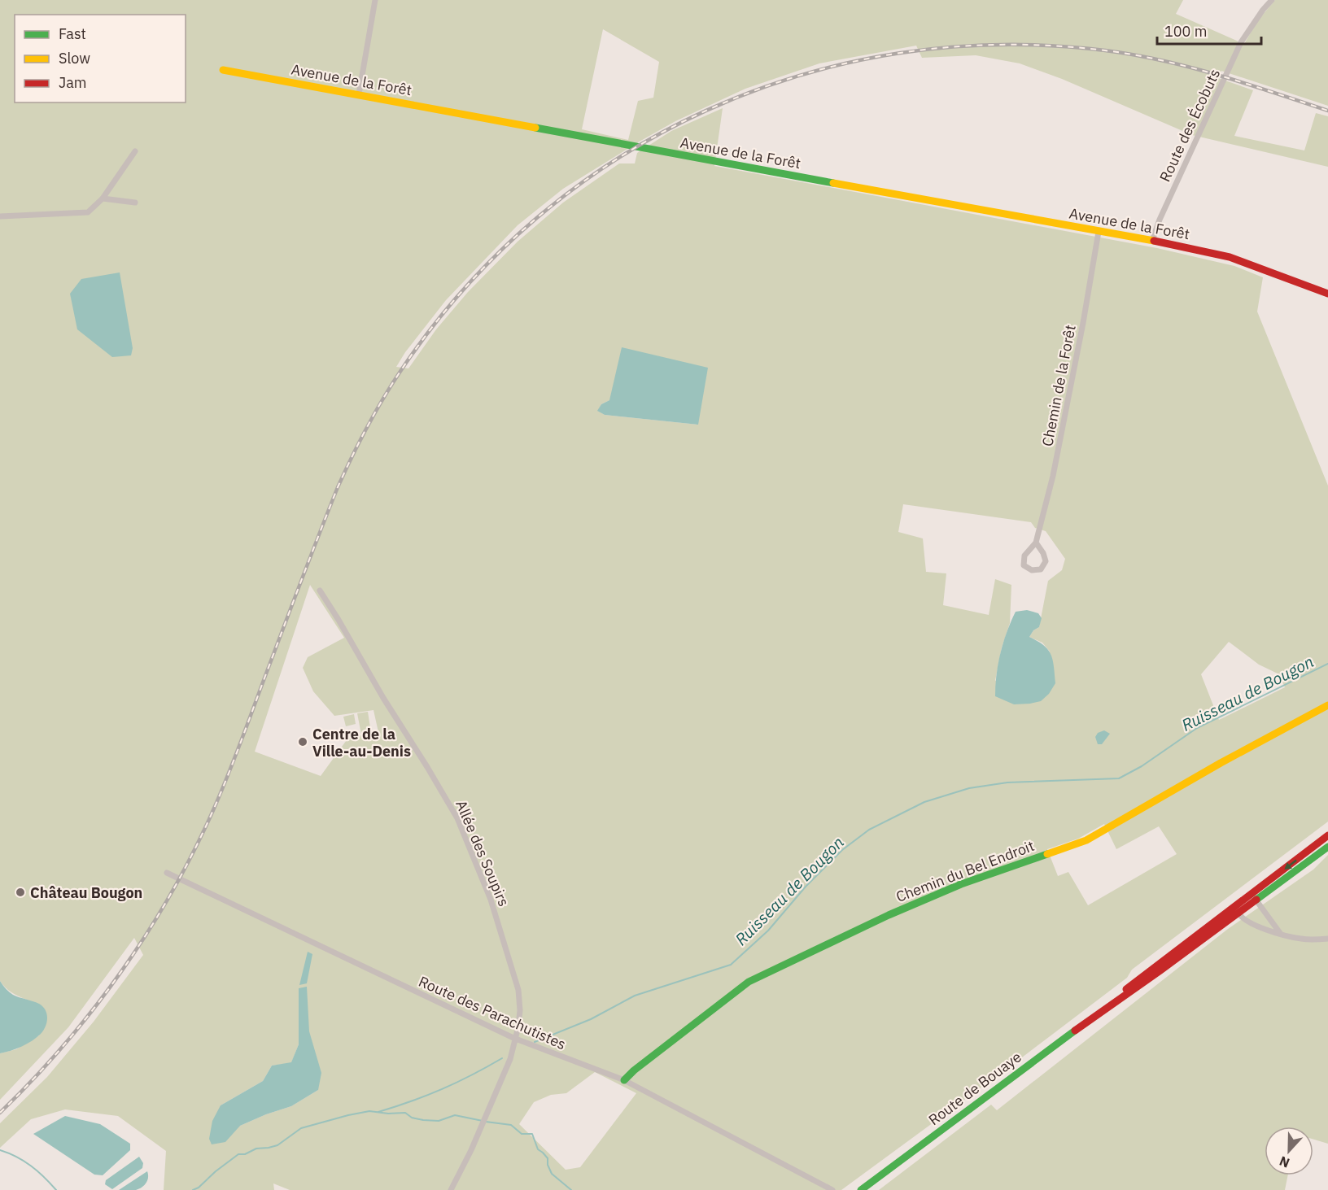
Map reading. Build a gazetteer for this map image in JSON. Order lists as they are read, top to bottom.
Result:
{
  "streets": {
    "street": [
      "Avenue de la Forêt",
      "Route des Écobuts",
      "Chemin de la Forêt",
      "Allée des Soupirs",
      "Chemin du Bel Endroit",
      "Route des Parachutistes",
      "Route de Bouaye"
    ]
  },
  "crossings": [
    ["Avenue de la Forêt", "Route des Écobuts"],
    ["Avenue de la Forêt", "Chemin de la Forêt"],
    ["Allée des Soupirs", "Route des Parachutistes"],
    ["Chemin du Bel Endroit", "Route des Parachutistes"]
  ],
  "water": ["Ruisseau de Bougon"],
  "places": ["Centre de la Ville-au-Denis", "Château Bougon"],
  "legend": ["Fast", "Slow", "Jam"],
  "scale_bar": "100 m",
  "north": "bottom"
}
